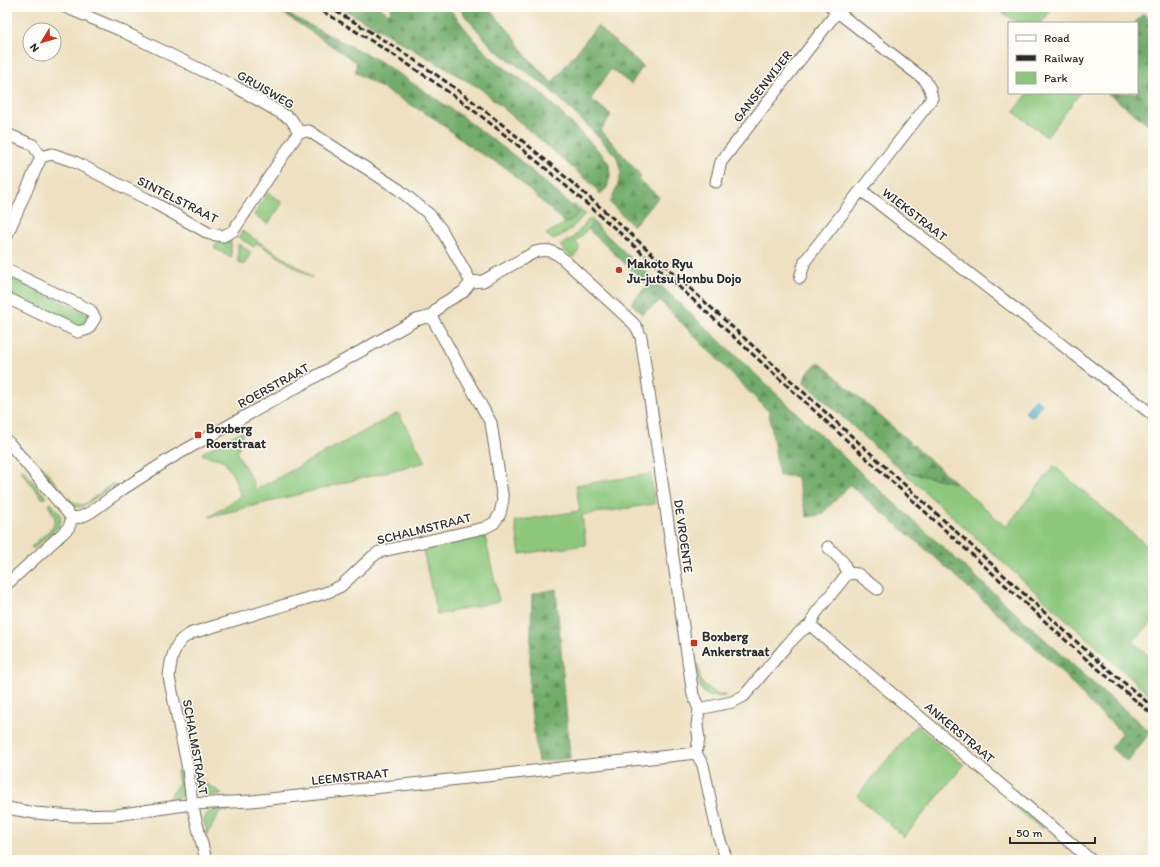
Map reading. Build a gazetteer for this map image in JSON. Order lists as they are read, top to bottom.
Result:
{
  "streets": {
    "street": [
      "GANSENWIJER",
      "GRUISWEG",
      "SINTELSTRAAT",
      "WIEKSTRAAT",
      "ROERSTRAAT",
      "SCHALMSTRAAT",
      "DE VROENTE",
      "ANKERSTRAAT",
      "LEEMSTRAAT"
    ]
  },
  "crossings": [
    ["GANSENWIJER", "WIEKSTRAAT"],
    ["GRUISWEG", "SINTELSTRAAT"],
    ["ROERSTRAAT", "SCHALMSTRAAT"],
    ["ROERSTRAAT", "DE VROENTE"],
    ["SCHALMSTRAAT", "LEEMSTRAAT"],
    ["DE VROENTE", "LEEMSTRAAT"]
  ],
  "places": {
    "other": ["Makoto Ryu Ju-jutsu Honbu Dojo"],
    "transit": ["Boxberg Roerstraat", "Boxberg Ankerstraat"]
  },
  "legend": ["Road", "Railway", "Park"],
  "scale_bar": "50 m",
  "north": "bottom left"
}
